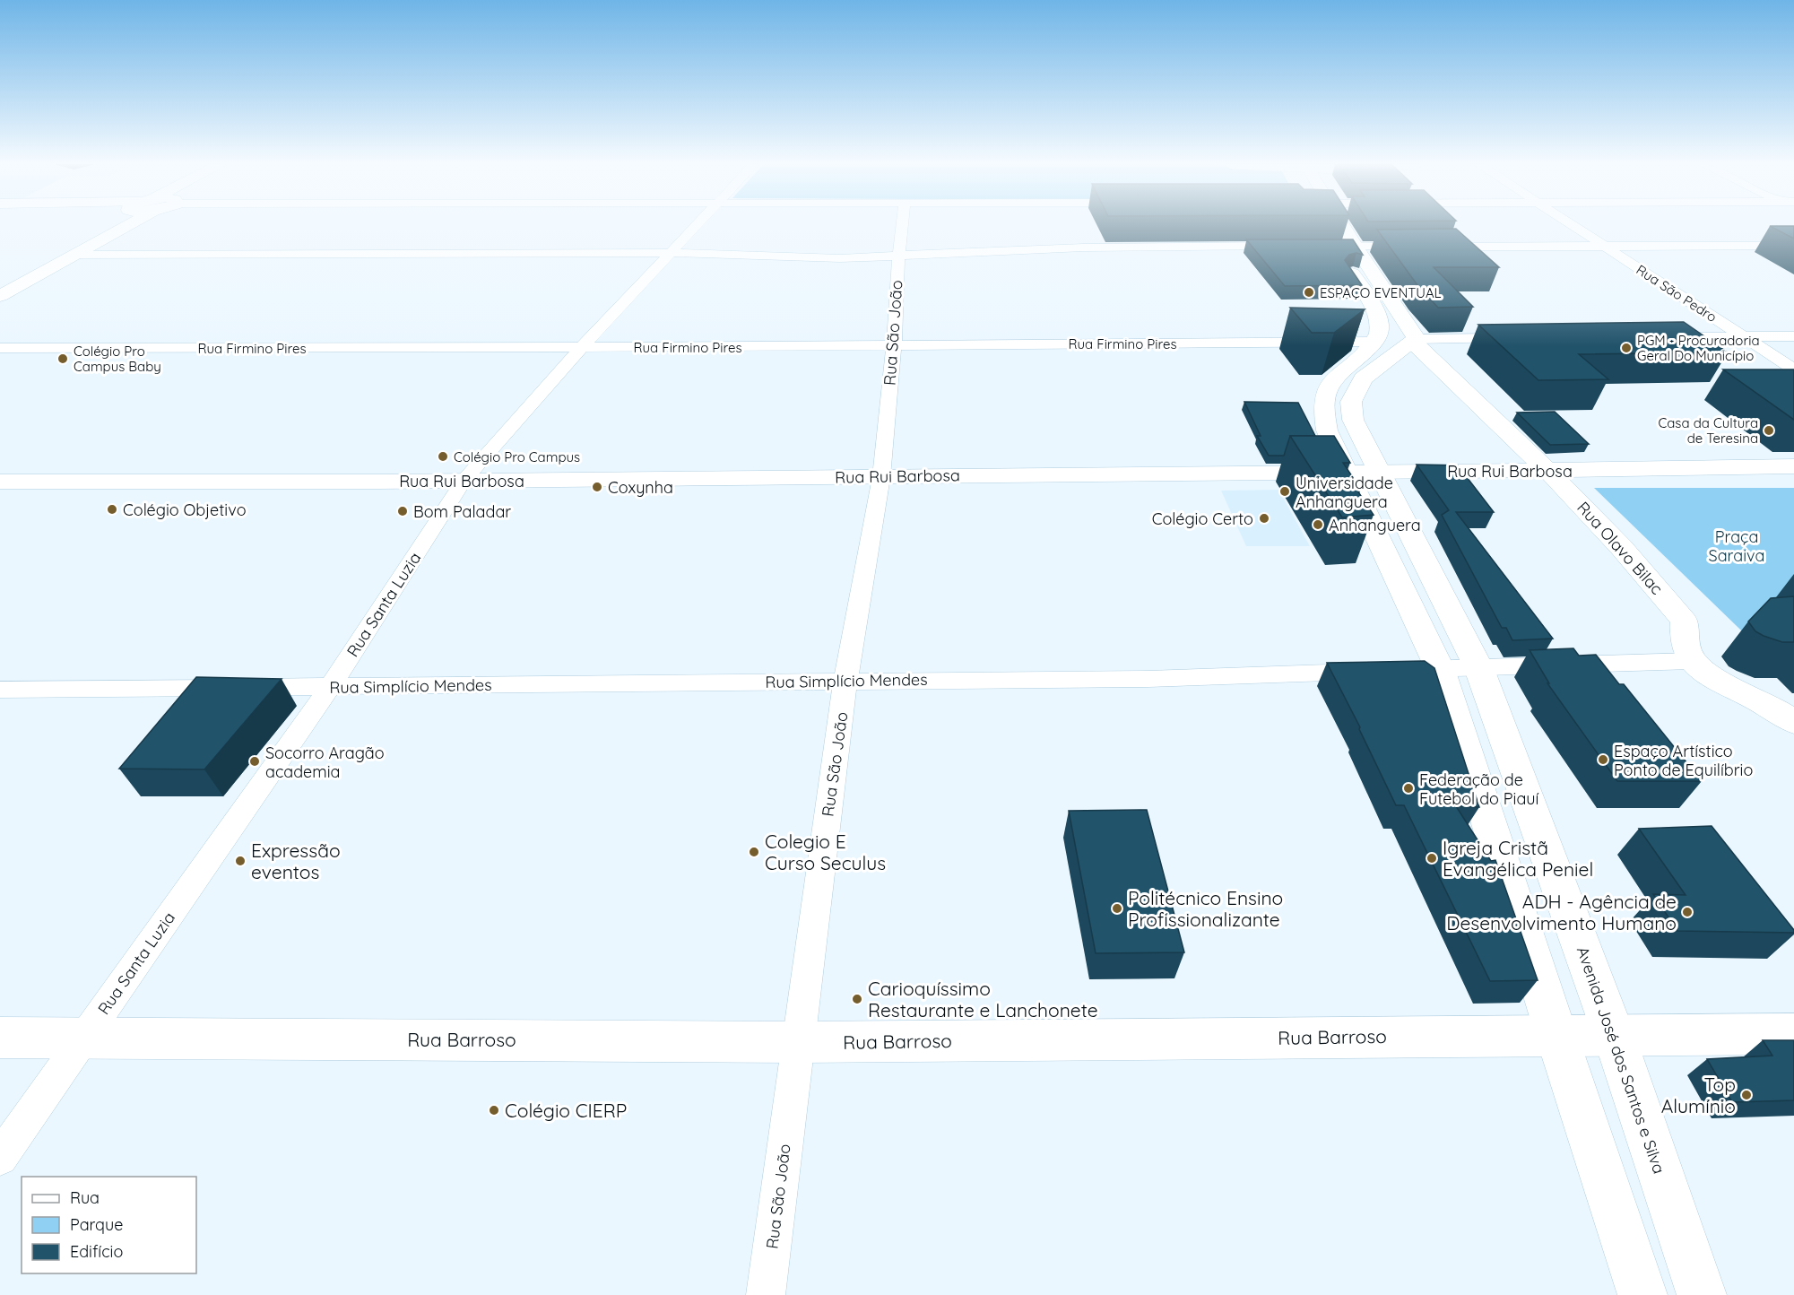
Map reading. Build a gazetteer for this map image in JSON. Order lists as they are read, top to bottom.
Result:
{
  "streets": {
    "main road": [
      "Rua Rui Barbosa",
      "Rua Olavo Bilac",
      "Rua Barroso",
      "Avenida José dos Santos e Silva"
    ],
    "street": [
      "Rua São Pedro",
      "Rua São João",
      "Rua Firmino Pires",
      "Rua Santa Luzia",
      "Rua Simplício Mendes"
    ]
  },
  "crossings": [
    ["Rua São João", "Rua Firmino Pires"],
    ["Rua São João", "Rua Rui Barbosa"],
    ["Rua São João", "Rua Simplício Mendes"],
    ["Rua São João", "Rua Barroso"],
    ["Rua Firmino Pires", "Rua Santa Luzia"],
    ["Rua Firmino Pires", "Avenida José dos Santos e Silva"],
    ["Rua Rui Barbosa", "Rua Olavo Bilac"],
    ["Rua Rui Barbosa", "Rua Santa Luzia"],
    ["Rua Rui Barbosa", "Avenida José dos Santos e Silva"],
    ["Rua Olavo Bilac", "Avenida José dos Santos e Silva"],
    ["Rua Santa Luzia", "Rua Simplício Mendes"],
    ["Rua Santa Luzia", "Rua Barroso"],
    ["Rua Barroso", "Avenida José dos Santos e Silva"]
  ],
  "parks": ["Praça Saraiva"],
  "places": [
    "ESPAÇO EVENTUAL",
    "PGM - Procuradoria Geral Do Município",
    "Colégio Pro Campus Baby",
    "Casa da Cultura de Teresina",
    "Colégio Pro Campus",
    "Coxynha",
    "Universidade Anhanguera",
    "Colégio Objetivo",
    "Bom Paladar",
    "Colégio Certo",
    "Anhanguera",
    "Espaço Artístico Ponto de Equilíbrio",
    "Socorro Aragão academia",
    "Federação de Futebol do Piauí",
    "Colegio E Curso Seculus",
    "Igreja Cristã Evangélica Peniel",
    "Expressão eventos",
    "Politécnico Ensino Profissionalizante",
    "ADH - Agência de Desenvolvimento Humano",
    "Carioquíssimo Restaurante e Lanchonete",
    "Top Alumínio",
    "Colégio CIERP"
  ],
  "legend": ["Rua", "Parque", "Edifício"]
}
